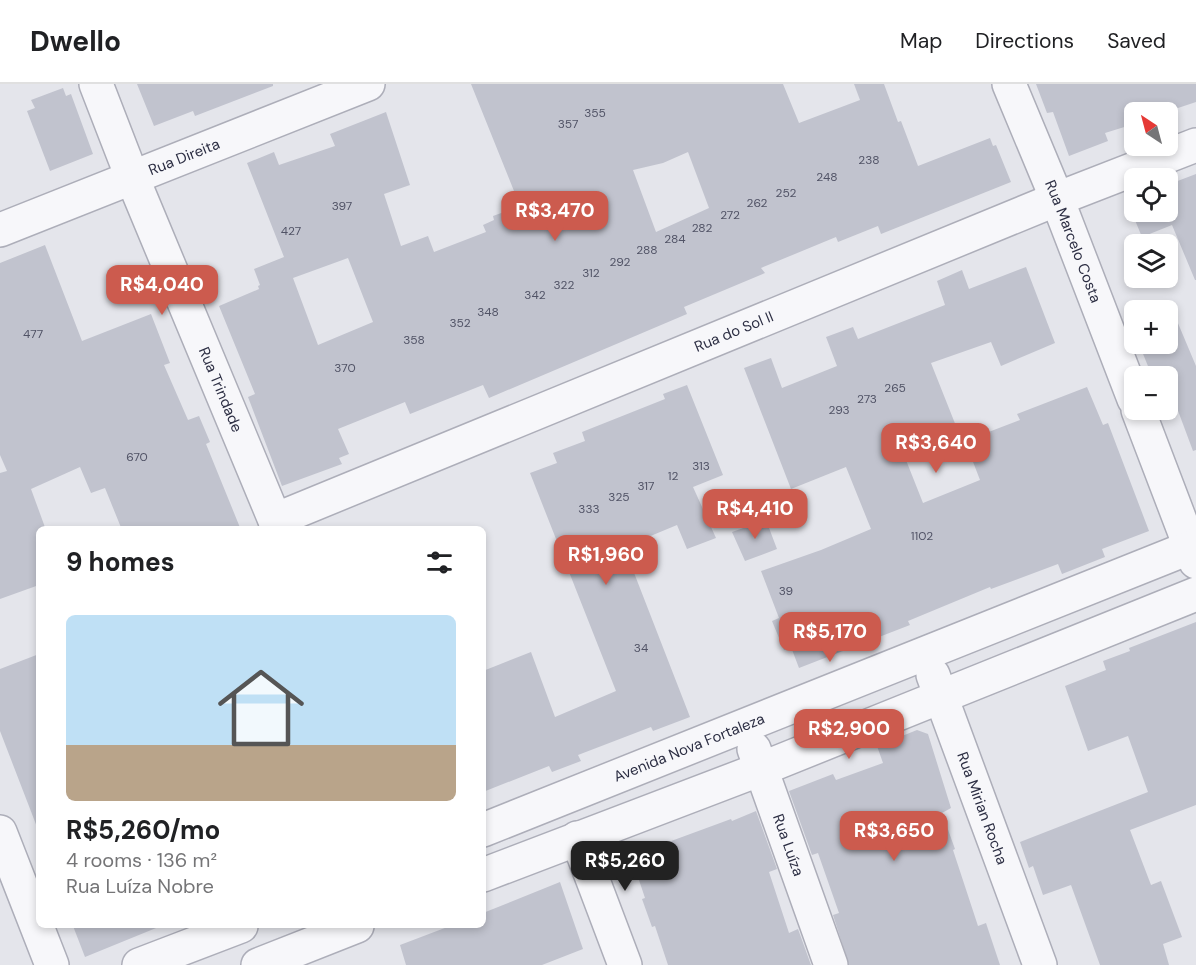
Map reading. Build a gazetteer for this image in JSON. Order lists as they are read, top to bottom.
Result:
{
  "streets": {
    "street": [
      "Rua Direita",
      "Rua Marcelo Costa",
      "Rua do Sol II",
      "Rua Trindade",
      "Avenida Nova Fortaleza",
      "Rua Mirian Rocha",
      "Rua Luíza"
    ]
  },
  "crossings": [
    ["Rua Direita", "Rua Trindade"],
    ["Rua Marcelo Costa", "Rua do Sol II"],
    ["Rua do Sol II", "Rua Trindade"],
    ["Avenida Nova Fortaleza", "Rua Mirian Rocha"],
    ["Avenida Nova Fortaleza", "Rua Luíza"]
  ],
  "house_numbers": [
    "355",
    "357",
    "238",
    "248",
    "252",
    "262",
    "397",
    "272",
    "282",
    "427",
    "284",
    "288",
    "292",
    "312",
    "322",
    "342",
    "348",
    "352",
    "477",
    "358",
    "370",
    "265",
    "273",
    "293",
    "670",
    "313",
    "12",
    "317",
    "325",
    "333",
    "1102",
    "39",
    "34"
  ],
  "north": "top left",
  "page": {
    "header": "Dwello",
    "nav": ["Map", "Directions", "Saved"],
    "map_buttons": ["+", "−"],
    "price": [
      "R$3,470",
      "R$4,040",
      "R$3,640",
      "R$4,410",
      "R$1,960",
      "R$5,170",
      "R$2,900",
      "R$3,650",
      "R$5,260"
    ],
    "heading": "9 homes",
    "list": [
      {
        "name": "R$5,260/mo",
        "note": "4 rooms · 136 m² · Rua Luíza Nobre"
      }
    ]
  }
}
